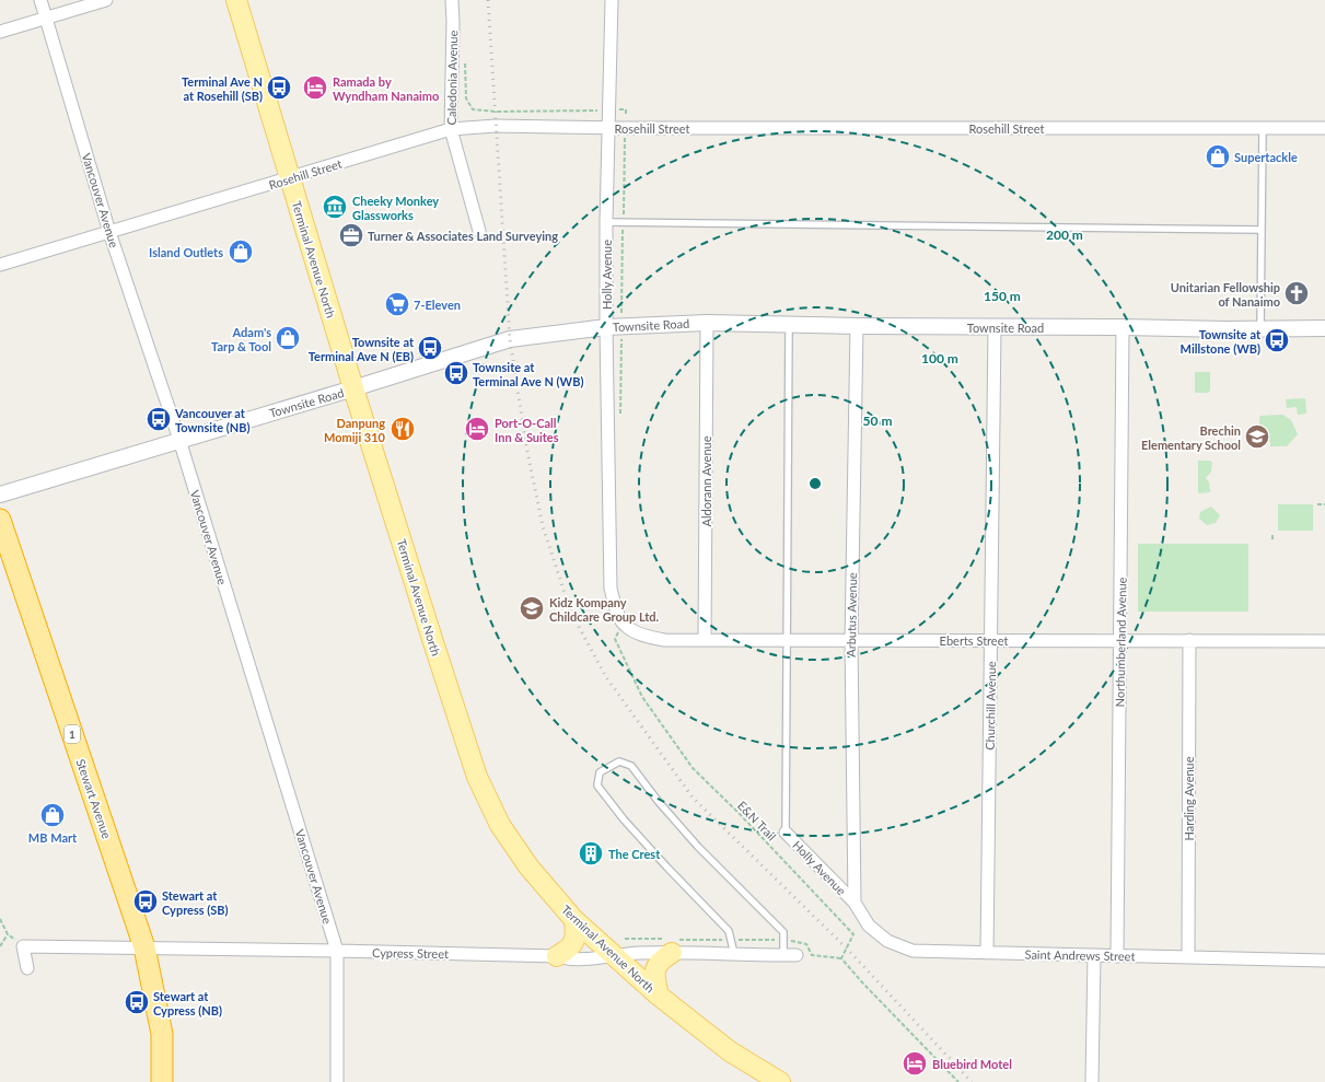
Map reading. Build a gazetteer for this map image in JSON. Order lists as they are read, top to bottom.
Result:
{
  "streets": {
    "highway": ["1", "Stewart Avenue"],
    "main road": ["Terminal Avenue North"],
    "street": [
      "Caledonia Avenue",
      "Rosehill Street",
      "Vancouver Avenue",
      "Holly Avenue",
      "Townsite Road",
      "Aldorann Avenue",
      "Arbutus Avenue",
      "Eberts Street",
      "Northumberland Avenue",
      "Churchill Avenue",
      "Harding Avenue",
      "Cypress Street",
      "Saint Andrews Street"
    ],
    "path": ["E&N Trail"]
  },
  "crossings": [
    ["Caledonia Avenue", "Rosehill Street"],
    ["Rosehill Street", "Vancouver Avenue"],
    ["Rosehill Street", "Terminal Avenue North"],
    ["Rosehill Street", "Holly Avenue"],
    ["Vancouver Avenue", "Townsite Road"],
    ["Vancouver Avenue", "Cypress Street"],
    ["Terminal Avenue North", "Townsite Road"],
    ["Terminal Avenue North", "Cypress Street"],
    ["Holly Avenue", "Townsite Road"],
    ["Holly Avenue", "Arbutus Avenue"],
    ["Holly Avenue", "Eberts Street"],
    ["Holly Avenue", "E&N Trail"],
    ["Holly Avenue", "Saint Andrews Street"],
    ["Townsite Road", "Aldorann Avenue"],
    ["Townsite Road", "Arbutus Avenue"],
    ["Townsite Road", "Northumberland Avenue"],
    ["Townsite Road", "Churchill Avenue"],
    ["Aldorann Avenue", "Eberts Street"],
    ["Arbutus Avenue", "Eberts Street"],
    ["Arbutus Avenue", "Saint Andrews Street"],
    ["Eberts Street", "Northumberland Avenue"],
    ["Eberts Street", "Churchill Avenue"],
    ["Eberts Street", "Harding Avenue"],
    ["Eberts Street", "E&N Trail"],
    ["Northumberland Avenue", "Saint Andrews Street"],
    ["Churchill Avenue", "Saint Andrews Street"],
    ["Stewart Avenue", "Cypress Street"],
    ["Harding Avenue", "Saint Andrews Street"]
  ],
  "places": {
    "bus stop": [
      "Terminal Ave N at Rosehill (SB)",
      "Townsite at Millstone (WB)",
      "Townsite at Terminal Ave N (EB)",
      "Townsite at Terminal Ave N (WB)",
      "Vancouver at Townsite (NB)",
      "Stewart at Cypress (SB)",
      "Stewart at Cypress (NB)"
    ],
    "hotel": ["Ramada by Wyndham Nanaimo", "Port-O-Call Inn & Suites", "Bluebird Motel"],
    "shop": [
      "Supertackle",
      "Island Outlets",
      "Adam's Tarp & Tool",
      "MB Mart"
    ],
    "museum": ["Cheeky Monkey Glassworks"],
    "office": ["Turner & Associates Land Surveying"],
    "church": ["Unitarian Fellowship of Nanaimo"],
    "supermarket": ["7-Eleven"],
    "restaurant": ["Danpung Momiji 310"],
    "school or university": ["Brechin Elementary School", "Kidz Kompany Childcare Group Ltd."],
    "building": ["The Crest"]
  },
  "rings": [
    "200 m",
    "150 m",
    "100 m",
    "50 m"
  ]
}
